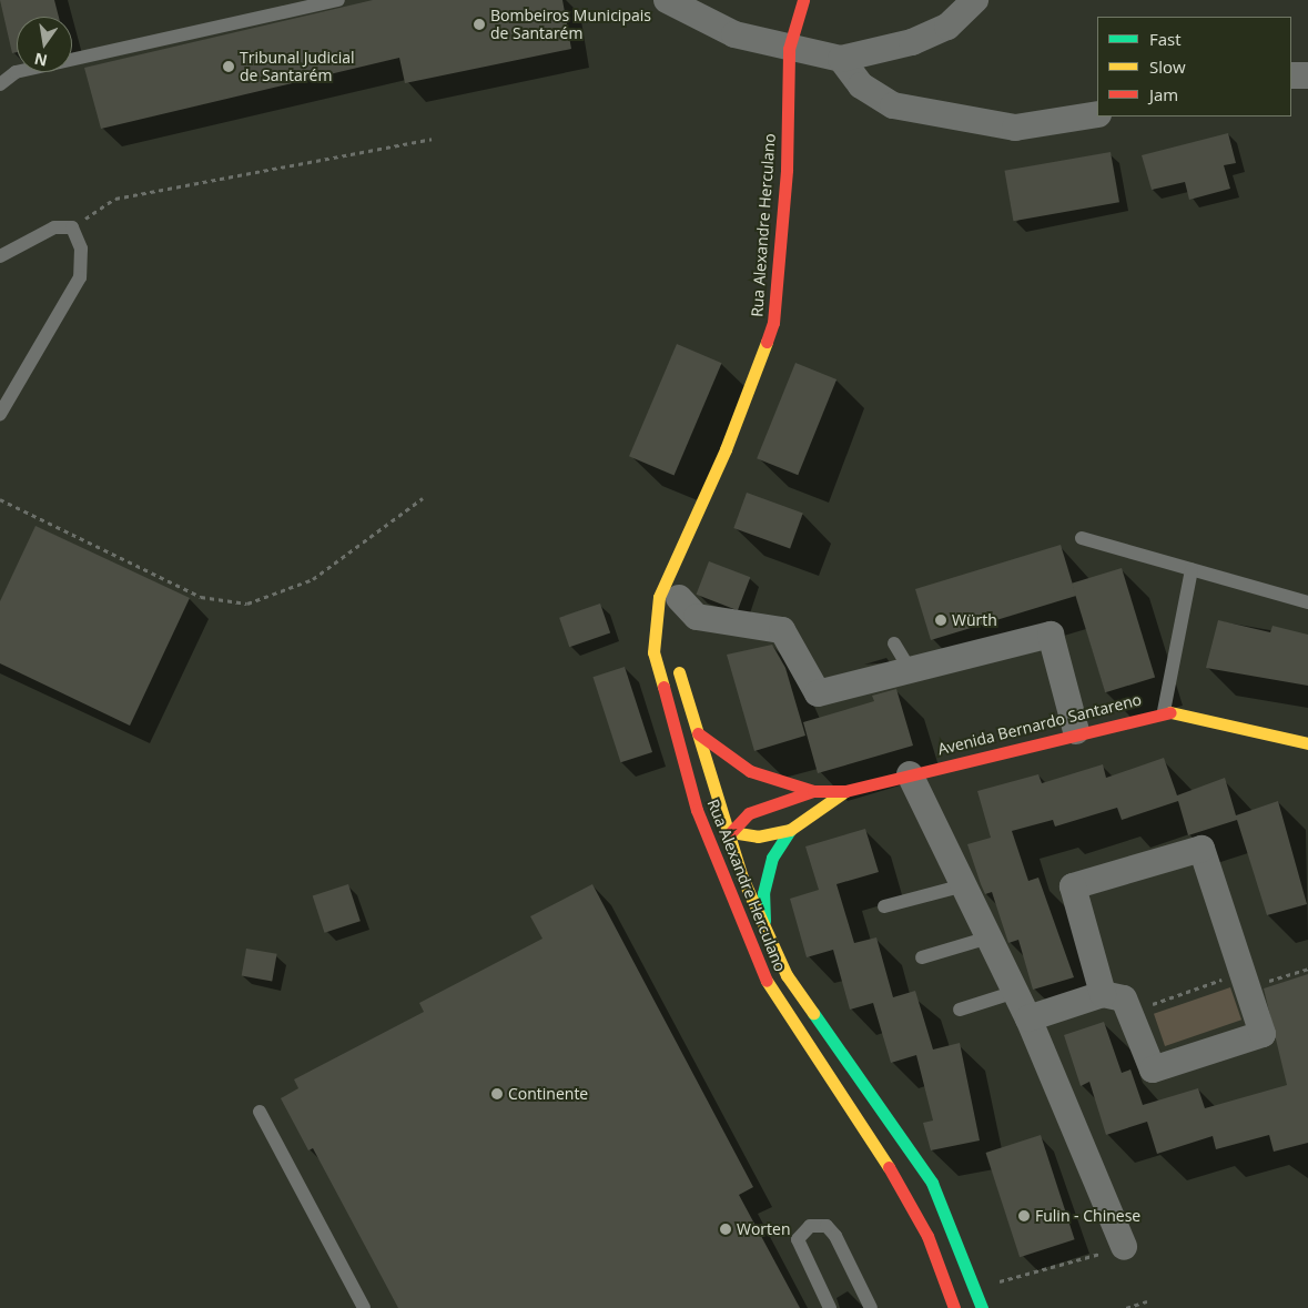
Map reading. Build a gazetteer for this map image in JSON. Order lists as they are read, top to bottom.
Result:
{
  "streets": {
    "main road": ["Rua Alexandre Herculano", "Avenida Bernardo Santareno"]
  },
  "crossings": [
    ["Rua Alexandre Herculano", "Avenida Bernardo Santareno"]
  ],
  "places": [
    "Bombeiros Municipais de Santarém",
    "Tribunal Judicial de Santarém",
    "Würth",
    "Continente",
    "Fulin - Chinese",
    "Worten"
  ],
  "legend": ["Fast", "Slow", "Jam"],
  "north": "bottom"
}
